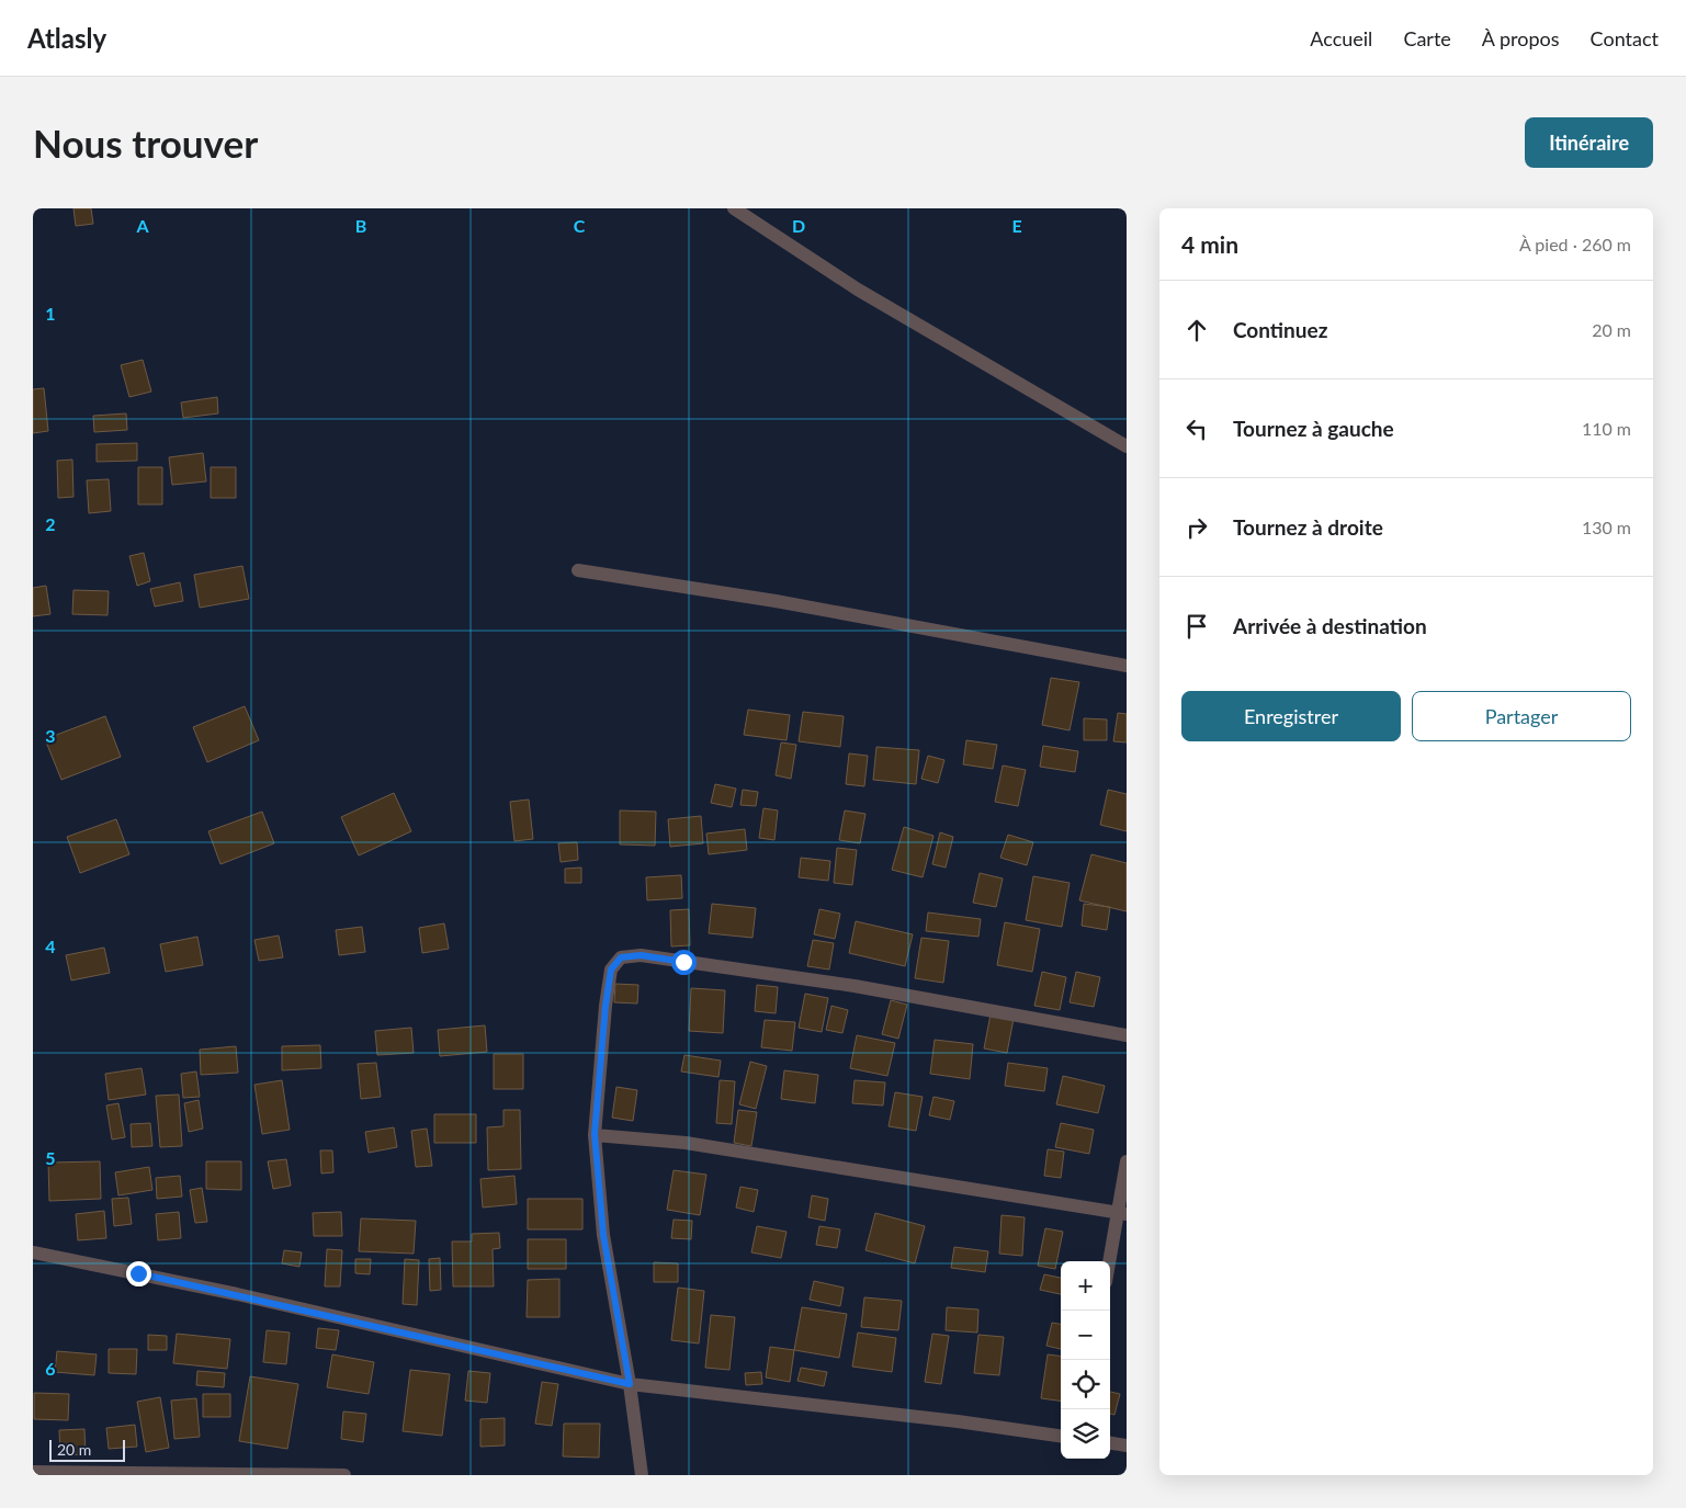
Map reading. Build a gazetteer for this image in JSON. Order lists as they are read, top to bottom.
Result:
{
  "scale_bar": "20 m",
  "page": {
    "header": "Atlasly",
    "nav": [
      "Accueil",
      "Carte",
      "À propos",
      "Contact"
    ],
    "buttons": [
      "Itinéraire",
      ["Enregistrer", "Partager"]
    ],
    "title": "Nous trouver",
    "heading": ["4 min", "À pied · 260 m"],
    "list": [
      ["Continuez", "20 m"],
      ["Tournez à gauche", "110 m"],
      ["Tournez à droite", "130 m"],
      "Arrivée à destination"
    ],
    "map_buttons": ["+", "−"],
    "scale": "20 m"
  },
  "grid": {
    "columns": [
      "A",
      "B",
      "C",
      "D",
      "E"
    ],
    "rows": [
      "1",
      "2",
      "3",
      "4",
      "5",
      "6"
    ]
  }
}
